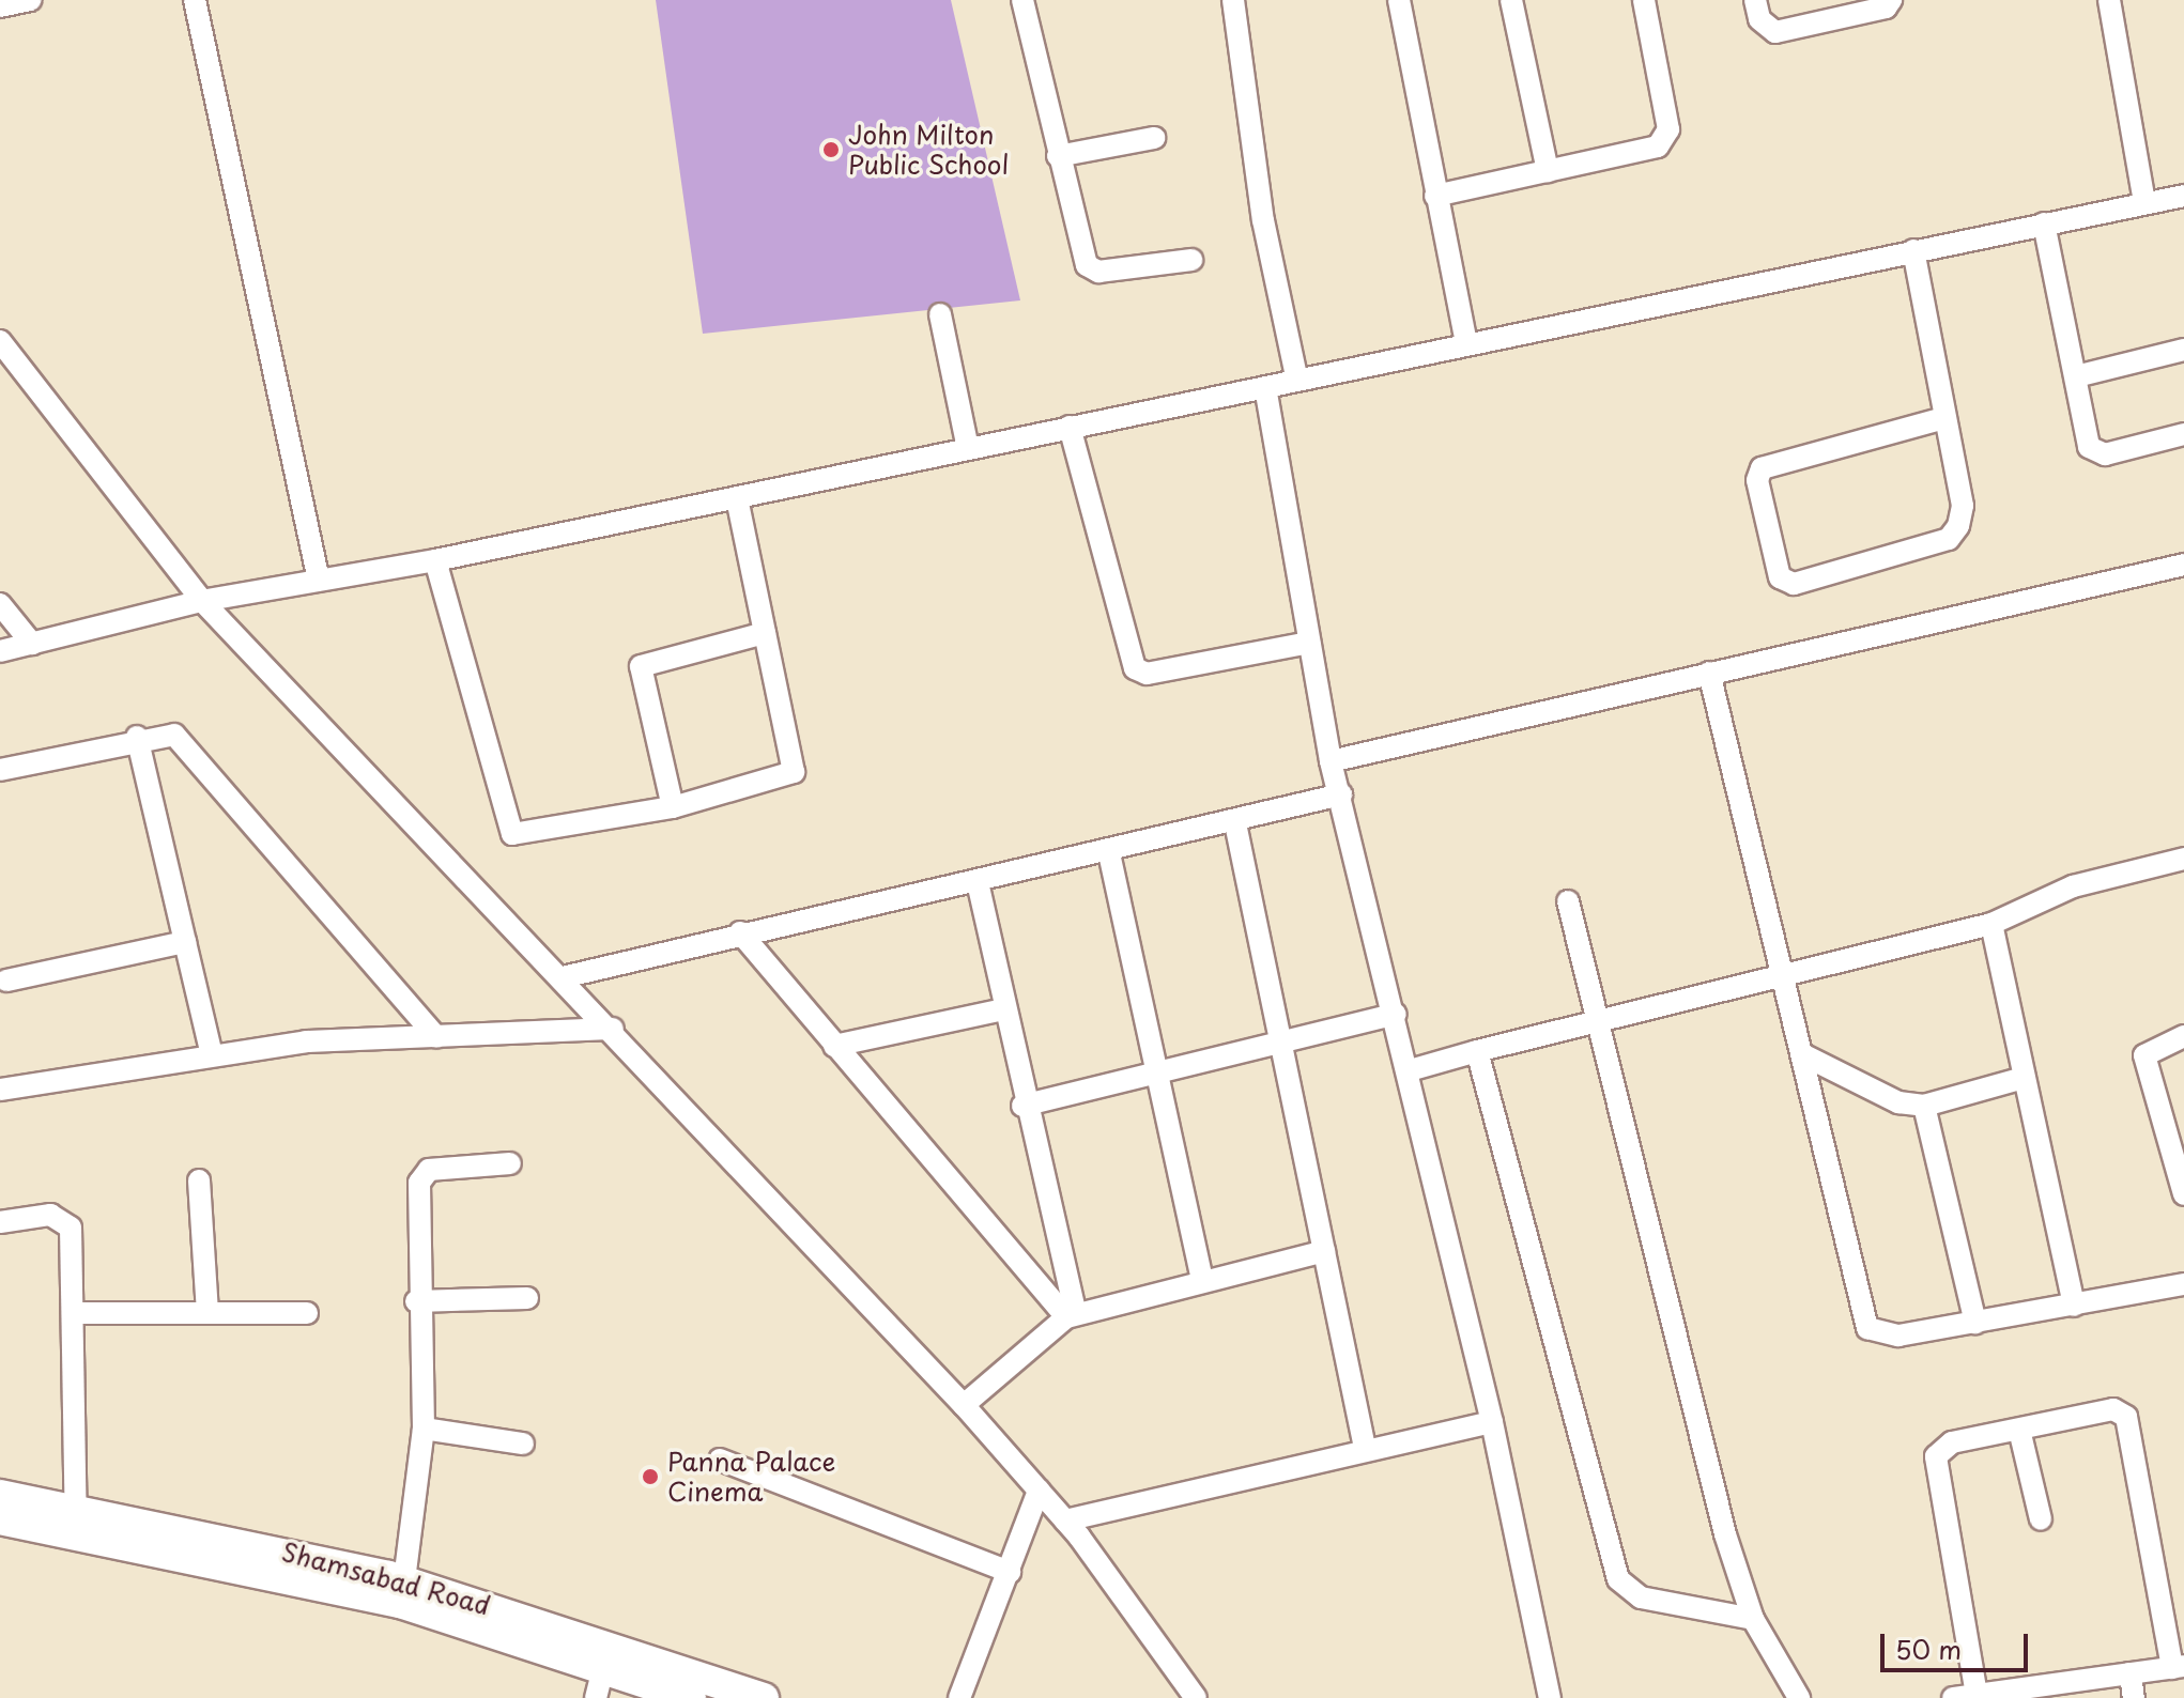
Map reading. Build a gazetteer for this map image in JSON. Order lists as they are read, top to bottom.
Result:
{
  "streets": {
    "main road": ["Shamsabad Road"]
  },
  "places": ["John Milton Public School", "Panna Palace Cinema"],
  "scale_bar": "50 m"
}
